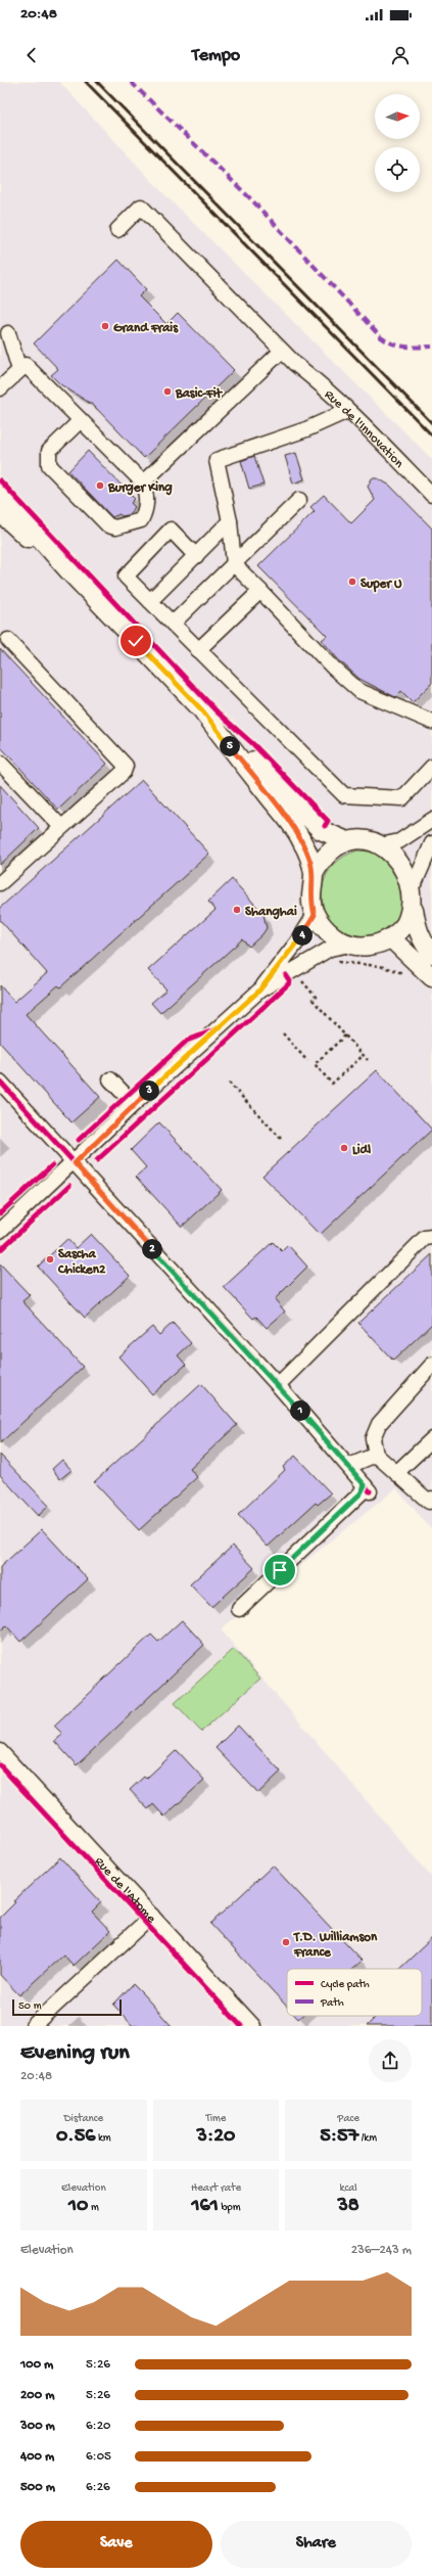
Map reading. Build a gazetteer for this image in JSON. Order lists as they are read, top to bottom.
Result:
{
  "streets": {
    "street": ["Rue de l'Innovation", "Rue de l'Atome"]
  },
  "places": [
    "Grand Frais",
    "Basic-Fit",
    "Burger King",
    "Super U",
    "Shanghai",
    "Lidl",
    "Sascha Chicken2",
    "T.D. Williamson France"
  ],
  "legend": ["Cycle path", "Path"],
  "scale_bar": "50 m",
  "north": "right",
  "page": {
    "status": "20:48",
    "header": "Tempo",
    "pins": [
      "5",
      "4",
      "3",
      "2",
      "1"
    ],
    "scale": "50 m",
    "heading": ["Evening run", "20:48"],
    "stats": [
      ["Distance", "0.56 km"],
      ["Time", "3:20"],
      ["Pace", "5:57 /km"],
      ["Elevation", "10 m"],
      ["Heart rate", "161 bpm"],
      ["kcal", "38"]
    ],
    "chart": ["Elevation", "236–243 m"],
    "list": [
      {
        "name": "100 m",
        "note": "5:26"
      },
      {
        "name": "200 m",
        "note": "5:26"
      },
      {
        "name": "300 m",
        "note": "6:20"
      },
      {
        "name": "400 m",
        "note": "6:05"
      },
      {
        "name": "500 m",
        "note": "6:26"
      }
    ],
    "buttons": ["Save", "Share"]
  }
}
